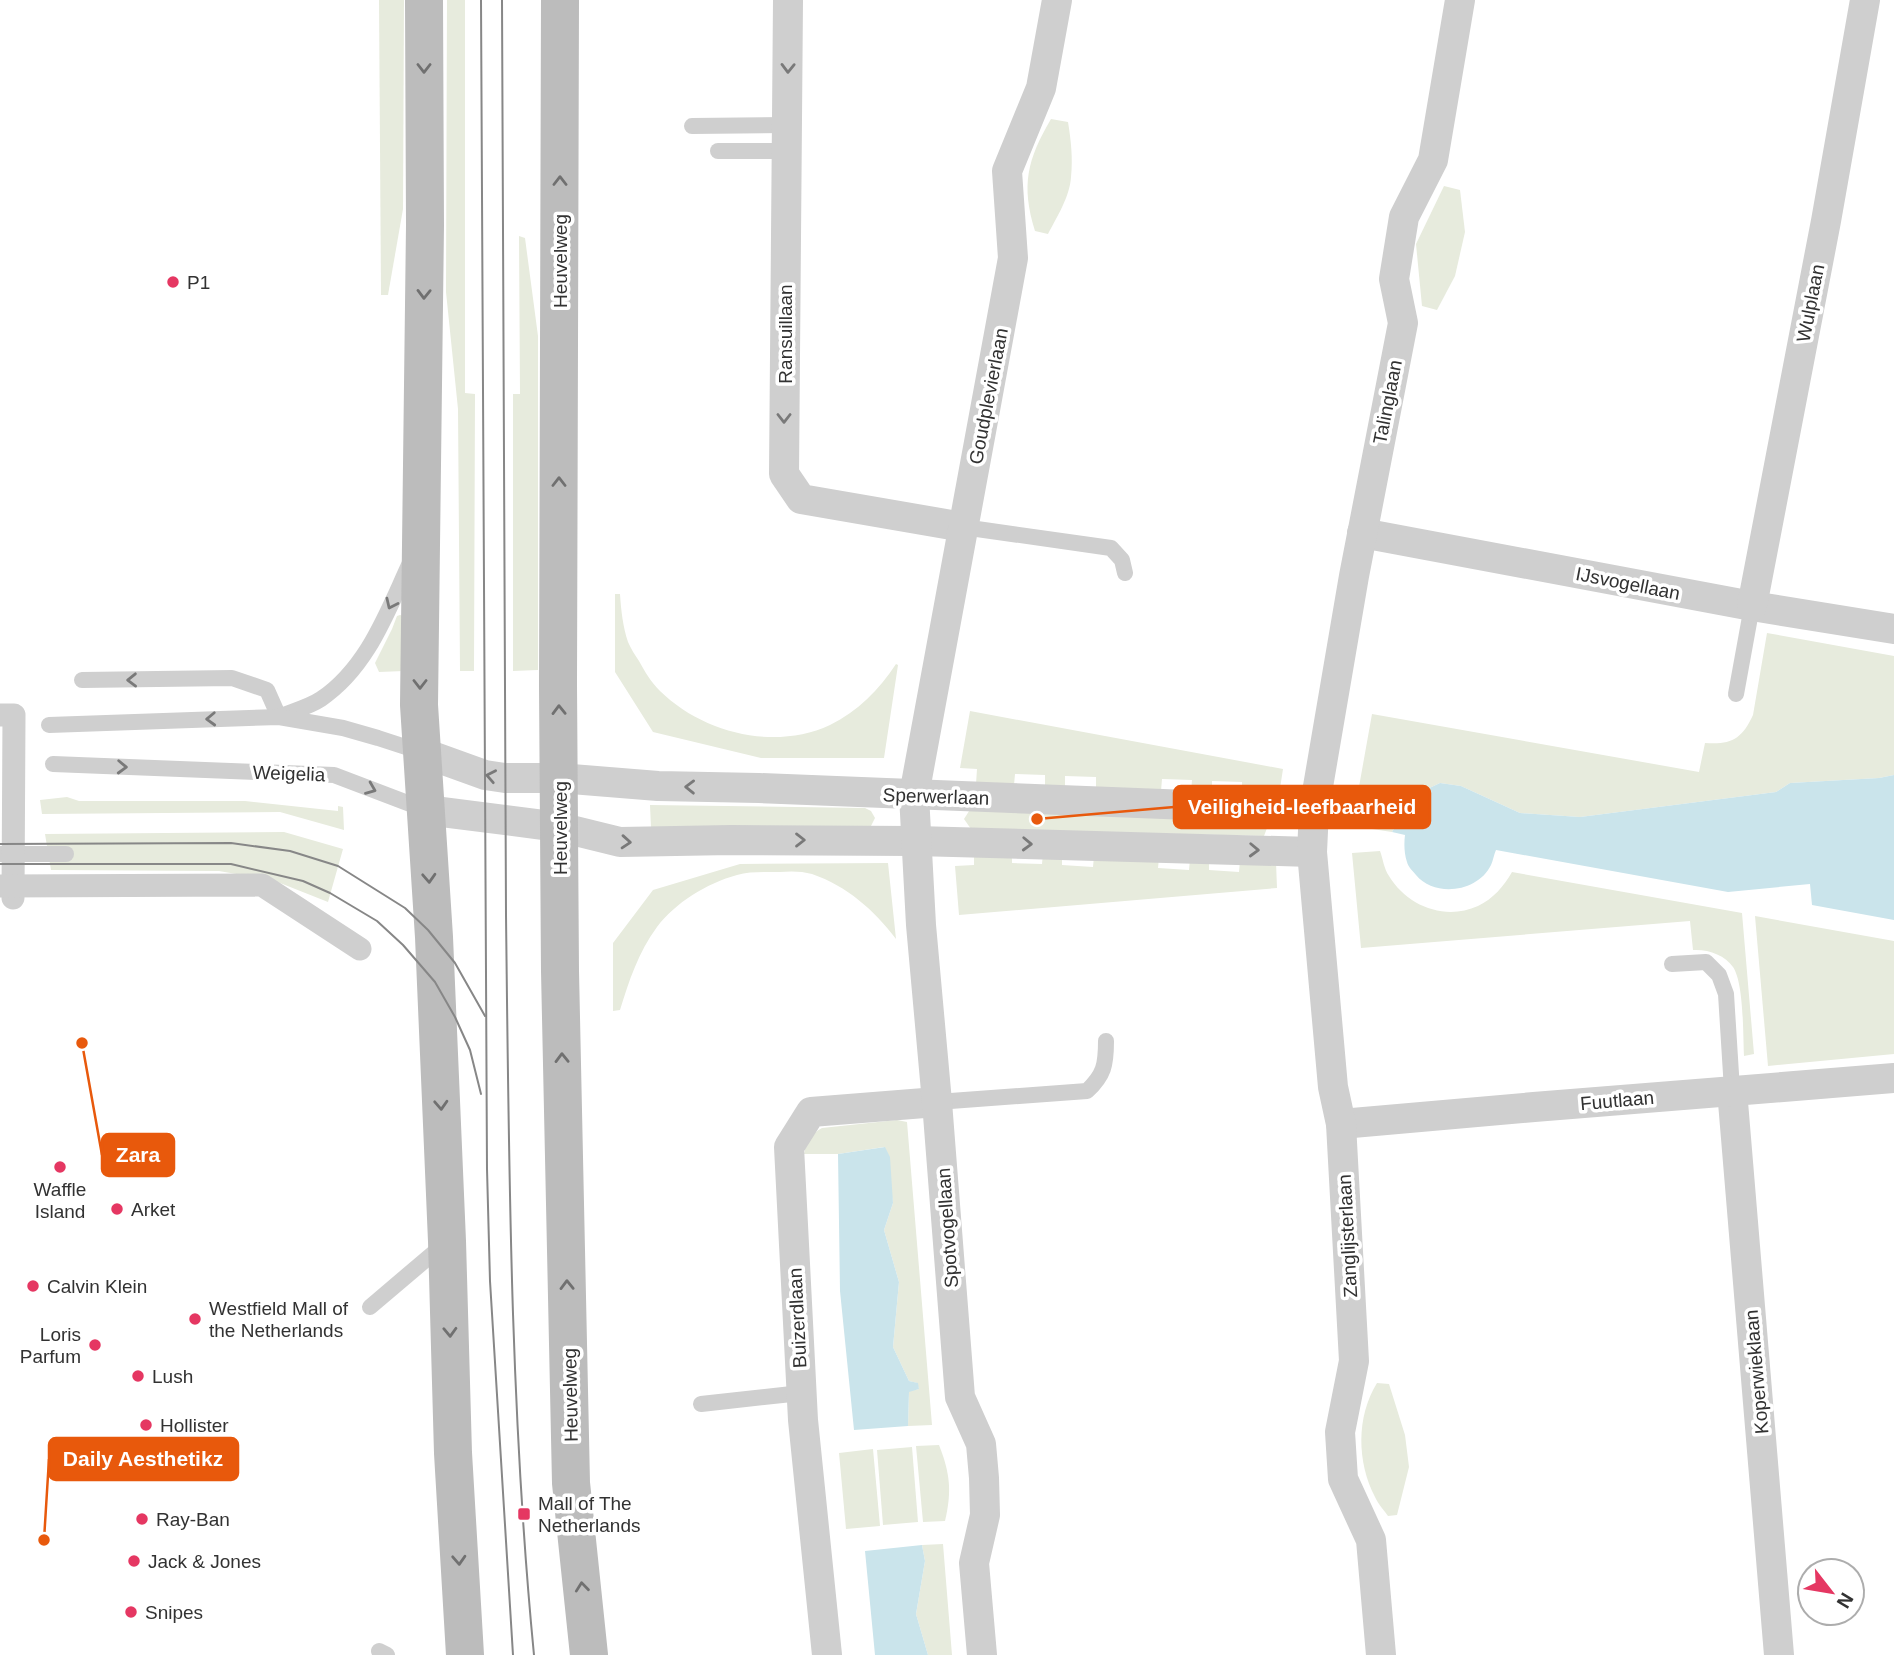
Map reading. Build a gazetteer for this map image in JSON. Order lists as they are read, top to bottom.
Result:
{
  "streets": {
    "main road": ["Heuvelweg"],
    "street": [
      "Wulplaan",
      "Ransuillaan",
      "Goudplevierlaan",
      "Talinglaan",
      "IJsvogellaan",
      "Weigelia",
      "Sperwerlaan",
      "Fuutlaan",
      "Spotvogellaan",
      "Zanglijsterlaan",
      "Buizerdlaan",
      "Koperwieklaan"
    ]
  },
  "crossings": [
    ["Heuvelweg", "Weigelia"],
    ["Heuvelweg", "Sperwerlaan"],
    ["Wulplaan", "IJsvogellaan"],
    ["Ransuillaan", "Goudplevierlaan"],
    ["Goudplevierlaan", "Sperwerlaan"],
    ["Goudplevierlaan", "Spotvogellaan"],
    ["Talinglaan", "IJsvogellaan"],
    ["Talinglaan", "Sperwerlaan"],
    ["Talinglaan", "Zanglijsterlaan"],
    ["Sperwerlaan", "Spotvogellaan"],
    ["Sperwerlaan", "Zanglijsterlaan"],
    ["Fuutlaan", "Zanglijsterlaan"],
    ["Fuutlaan", "Koperwieklaan"],
    ["Spotvogellaan", "Buizerdlaan"]
  ],
  "one_way": ["Ransuillaan"],
  "places": {
    "other": [
      "P1",
      "Veiligheid-leefbaarheid",
      "Zara",
      "Waffle Island",
      "Arket",
      "Calvin Klein",
      "Westfield Mall of the Netherlands",
      "Loris Parfum",
      "Lush",
      "Hollister",
      "Ray-Ban",
      "Daily Aesthetikz",
      "Jack & Jones",
      "Snipes"
    ],
    "transit": ["Mall of The Netherlands"]
  },
  "north": "bottom right"
}
